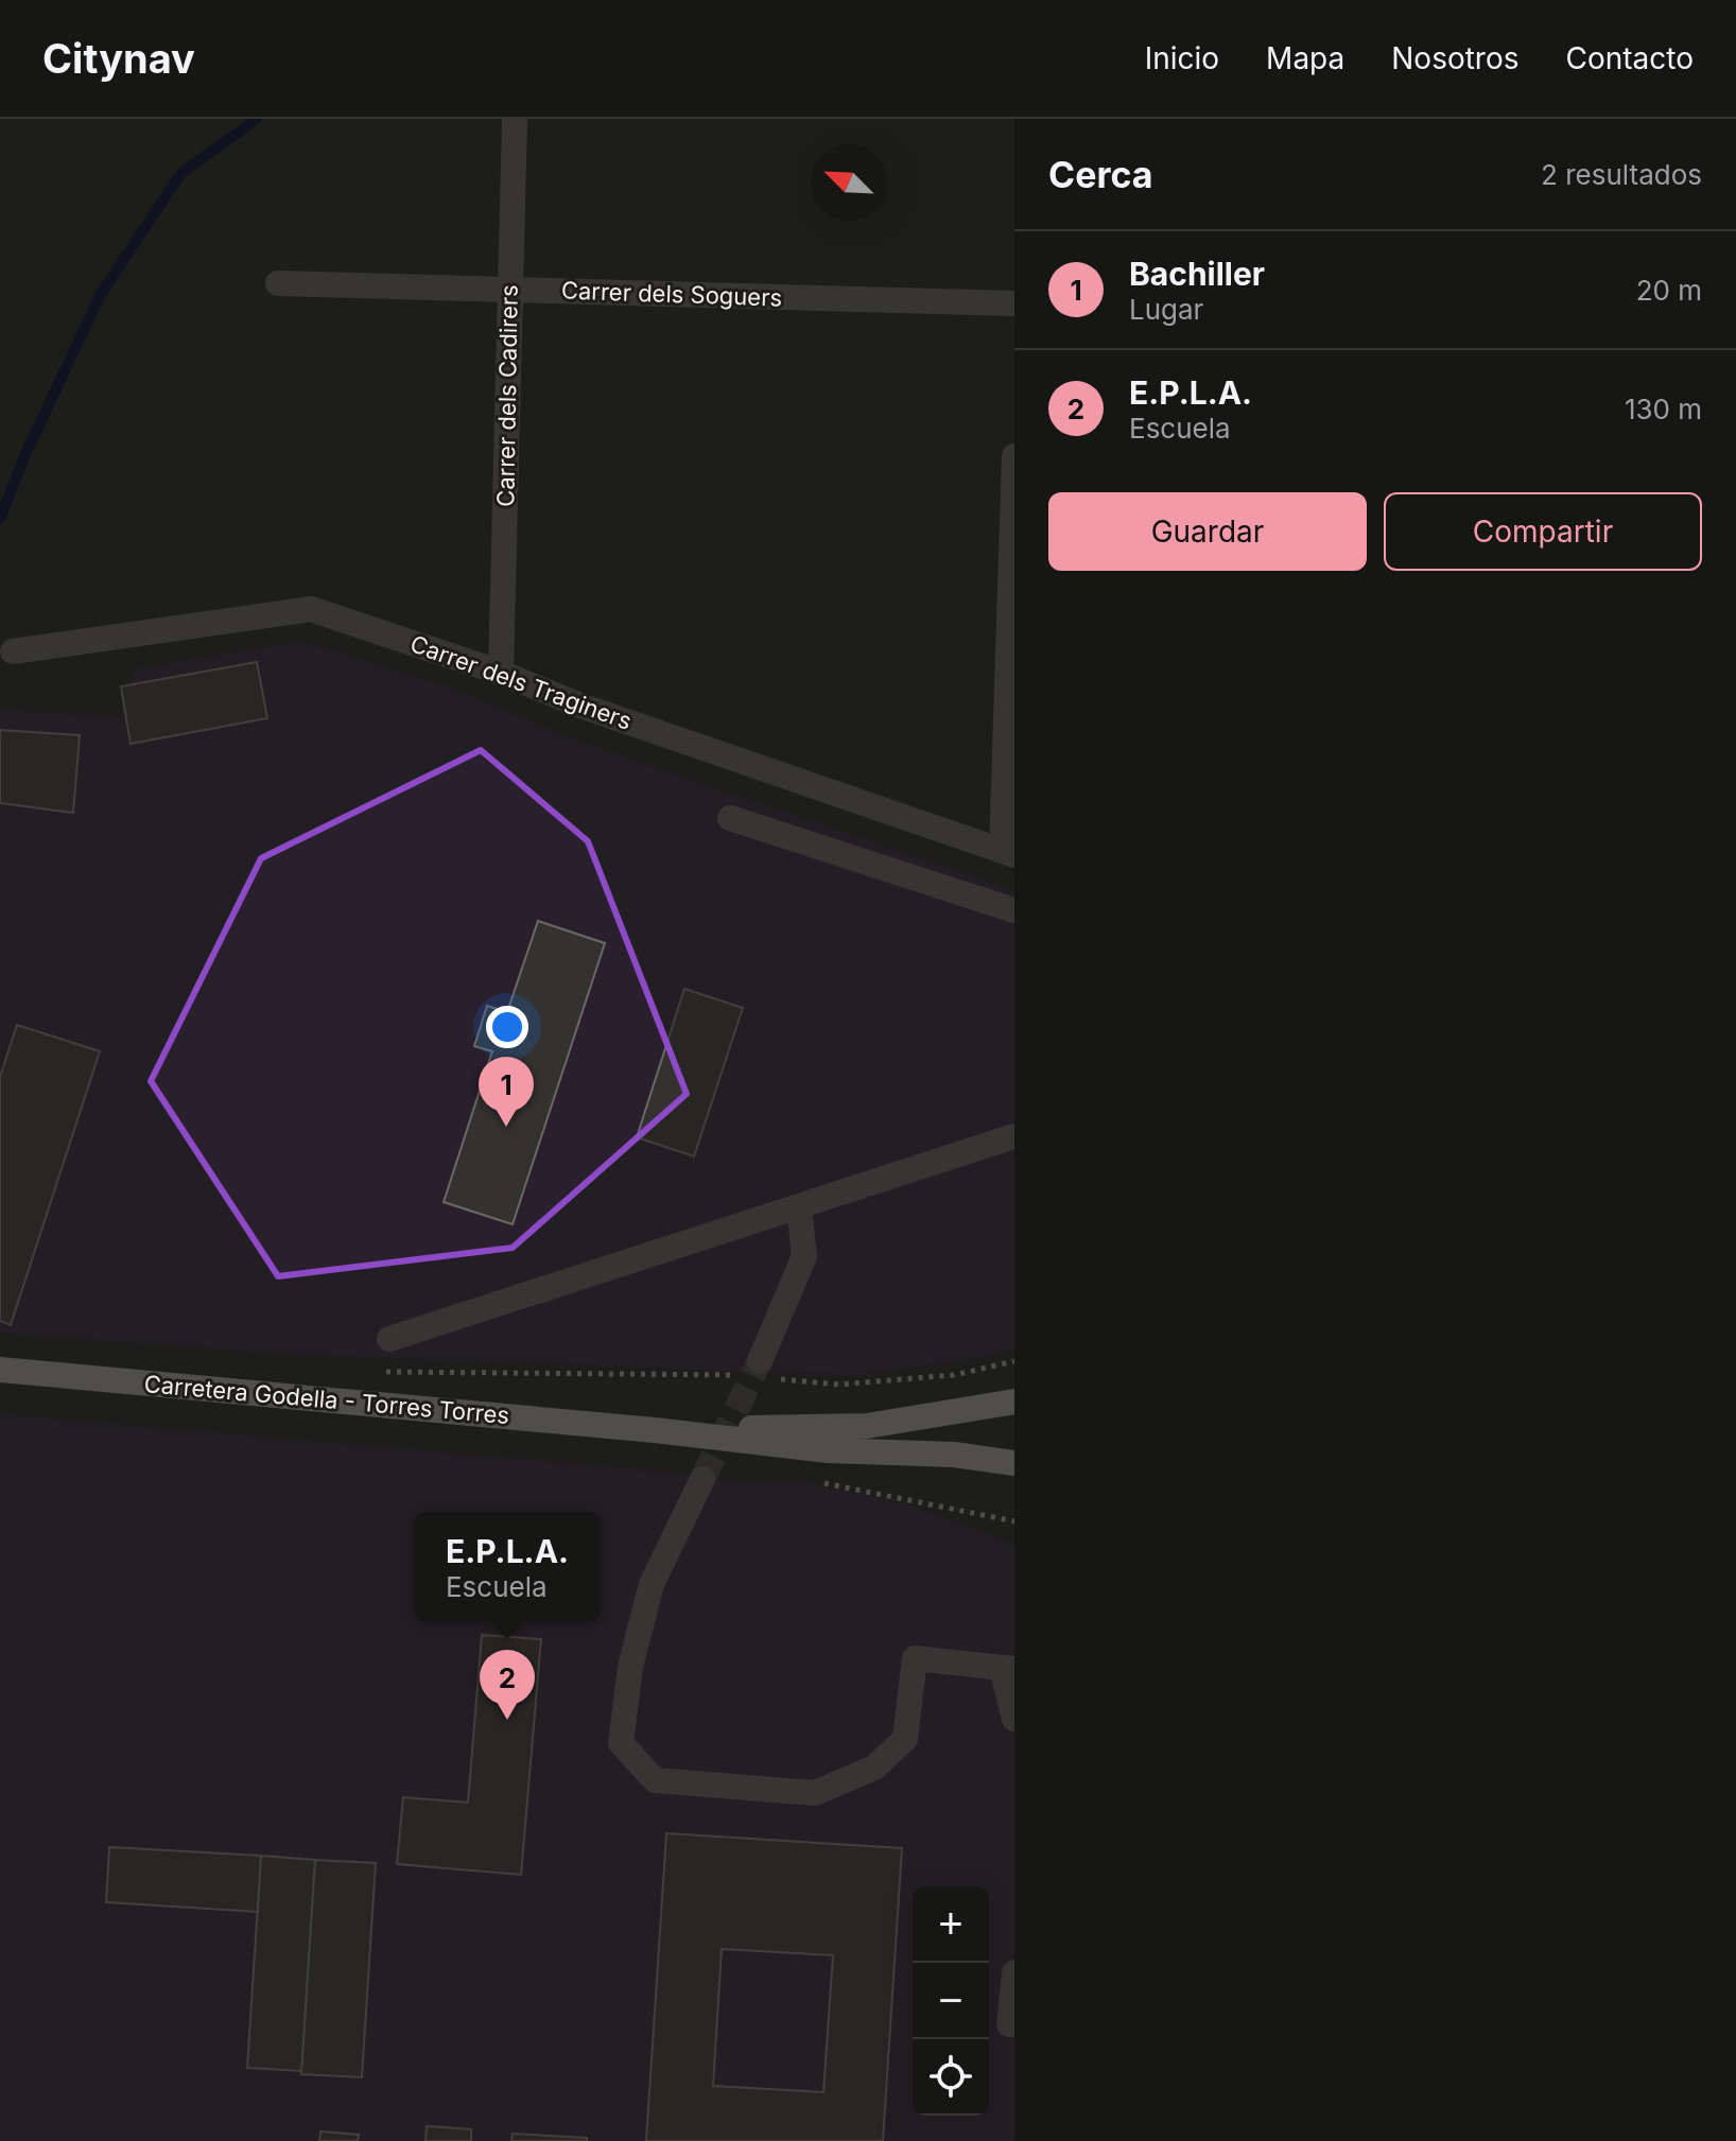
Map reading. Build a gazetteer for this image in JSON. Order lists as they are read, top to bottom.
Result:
{
  "streets": {
    "main road": ["Carretera Godella - Torres Torres"],
    "street": ["Carrer dels Soguers", "Carrer dels Cadirers", "Carrer dels Traginers"]
  },
  "crossings": [
    ["Carrer dels Soguers", "Carrer dels Cadirers"],
    ["Carrer dels Cadirers", "Carrer dels Traginers"]
  ],
  "north": "top left",
  "page": {
    "header": "Citynav",
    "nav": [
      "Inicio",
      "Mapa",
      "Nosotros",
      "Contacto"
    ],
    "heading": ["Cerca", "2 resultados"],
    "list": [
      {
        "mark": "1",
        "name": "Bachiller",
        "note": "Lugar",
        "value": "20 m"
      },
      {
        "mark": "2",
        "name": "E.P.L.A.",
        "note": "Escuela",
        "value": "130 m"
      }
    ],
    "buttons": ["Guardar", "Compartir"],
    "pins": ["1", "2"],
    "popup": ["E.P.L.A.", "Escuela"],
    "map_buttons": ["+", "−"]
  }
}
